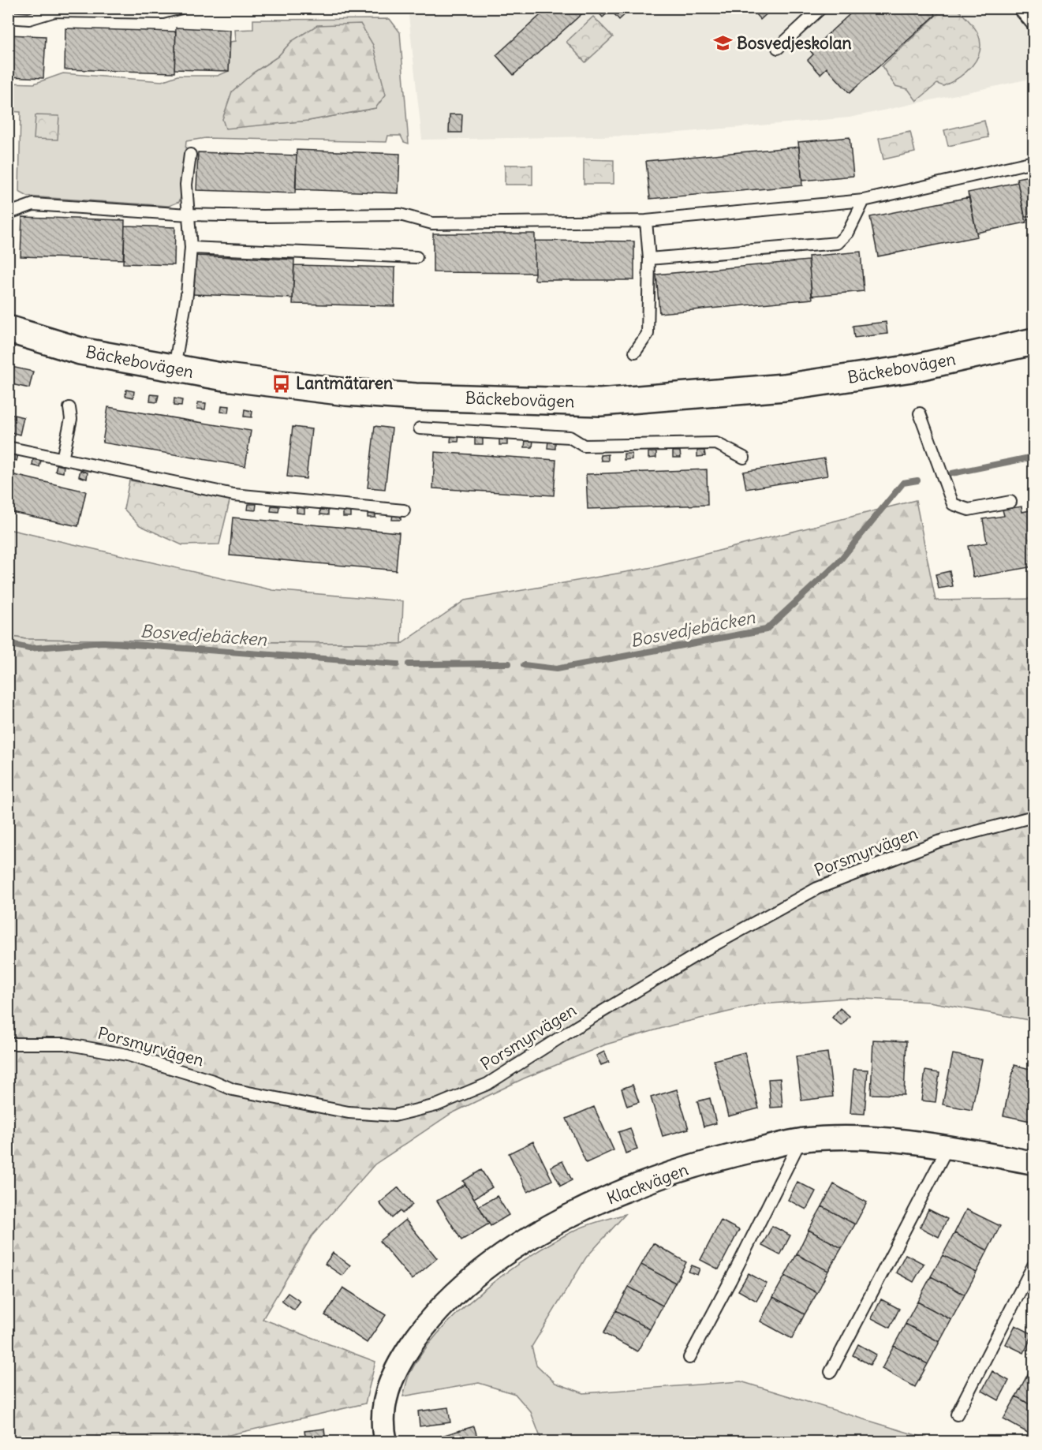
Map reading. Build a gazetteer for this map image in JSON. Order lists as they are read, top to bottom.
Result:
{
  "streets": {
    "street": ["Bäckebovägen", "Klackvägen"],
    "lane": ["Porsmyrvägen"]
  },
  "water": ["Bosvedjebäcken"],
  "places": {
    "school or university": ["Bosvedjeskolan"],
    "bus stop": ["Lantmätaren"]
  }
}
